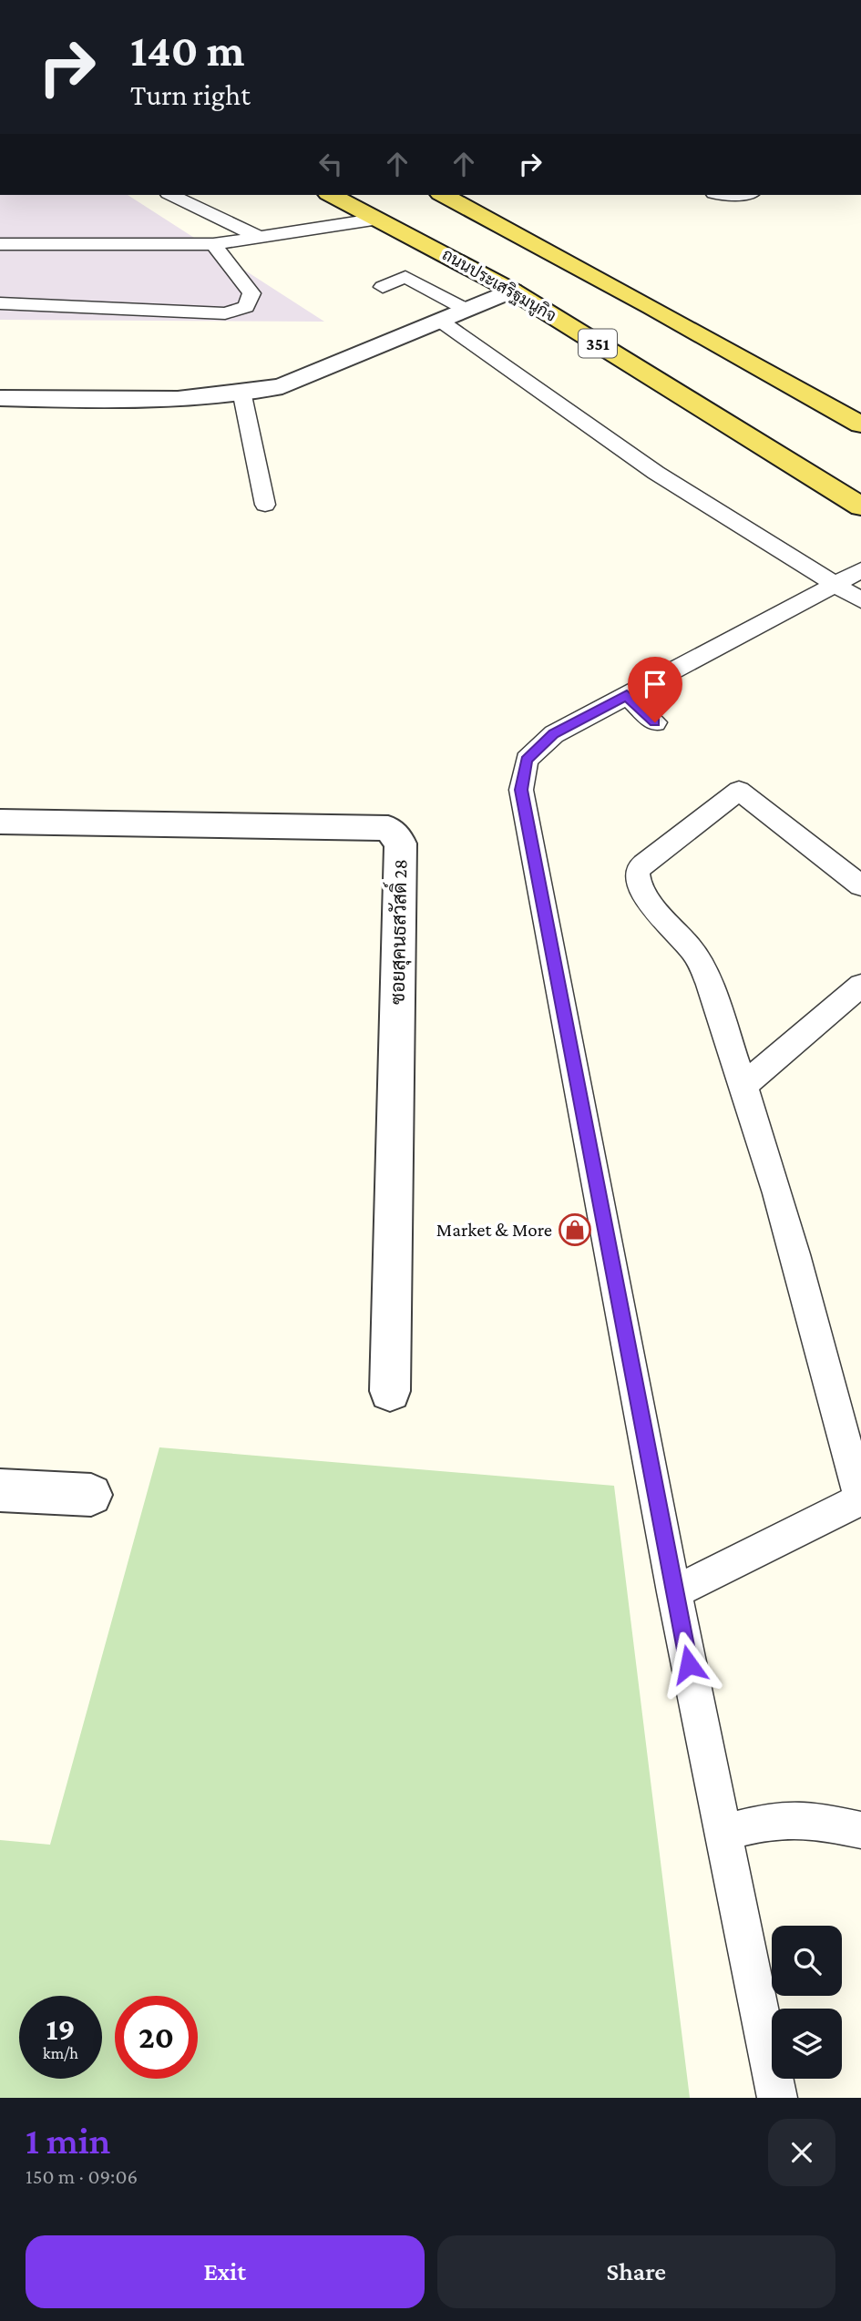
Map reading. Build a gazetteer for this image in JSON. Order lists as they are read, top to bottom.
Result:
{
  "streets": {
    "main road": ["ถนนประเสริฐมนูกิจ", "351"],
    "street": ["ซอยสุคนธสวัสดิ์ 28"]
  },
  "places": {
    "shop": ["Market & More"]
  },
  "page": {
    "turn": ["140 m", "Turn right"],
    "speed": "19 km/h",
    "limit": "20",
    "heading": ["1 min", "150 m · 09:06"],
    "buttons": ["Exit", "Share"]
  }
}
